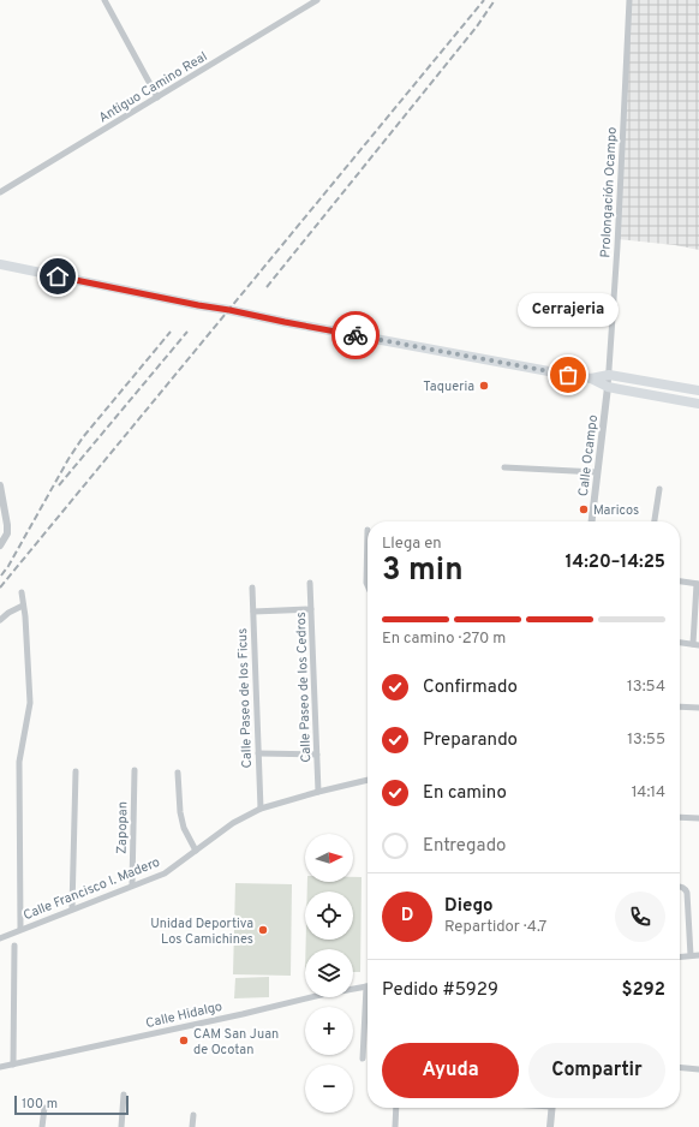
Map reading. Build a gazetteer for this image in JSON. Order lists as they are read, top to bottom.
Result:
{
  "streets": {
    "street": [
      "Antiguo Camino Real",
      "Prolongación Ocampo",
      "Calle Ocampo",
      "Calle Paseo de los Cedros",
      "Calle Paseo de los Ficus",
      "Zapopan",
      "Calle Francisco I. Madero",
      "Calle Hidalgo"
    ]
  },
  "crossings": [
    ["Prolongación Ocampo", "Calle Ocampo"],
    ["Calle Paseo de los Cedros", "Calle Francisco I. Madero"],
    ["Calle Paseo de los Ficus", "Calle Francisco I. Madero"],
    ["Zapopan", "Calle Francisco I. Madero"]
  ],
  "places": [
    "Cerrajeria",
    "Taqueria",
    "Maricos",
    "Unidad Deportiva Los Camichines",
    "CAM San Juan de Ocotan"
  ],
  "scale_bar": "100 m",
  "north": "right",
  "page": {
    "bubble": "Cerrajeria",
    "heading": ["3 min", "Llega en", "14:20–14:25"],
    "panel": [
      "Diego",
      "Repartidor · 4.7",
      "Pedido #5929",
      "$292"
    ],
    "bar": "En camino · 270 m",
    "list": [
      ["Confirmado", "13:54"],
      ["Preparando", "13:55"],
      ["En camino", "14:14"],
      "Entregado"
    ],
    "map_buttons": ["+", "−"],
    "round": "D",
    "buttons": ["Ayuda", "Compartir"],
    "scale": "100 m"
  }
}
